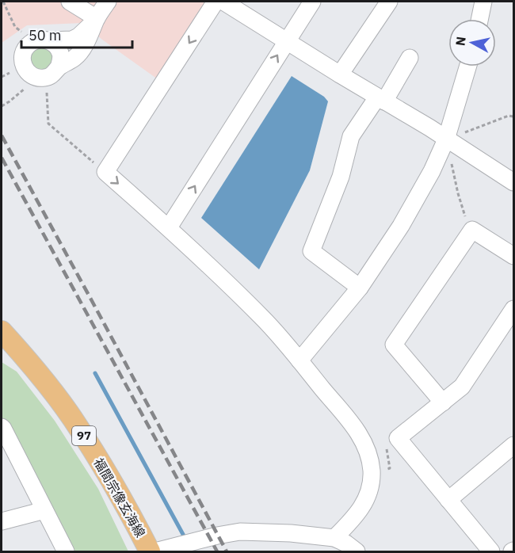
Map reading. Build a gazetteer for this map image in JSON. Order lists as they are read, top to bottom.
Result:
{
  "streets": {
    "main road": ["97", "福間宗像玄海線"]
  },
  "scale_bar": "50 m",
  "north": "left"
}
